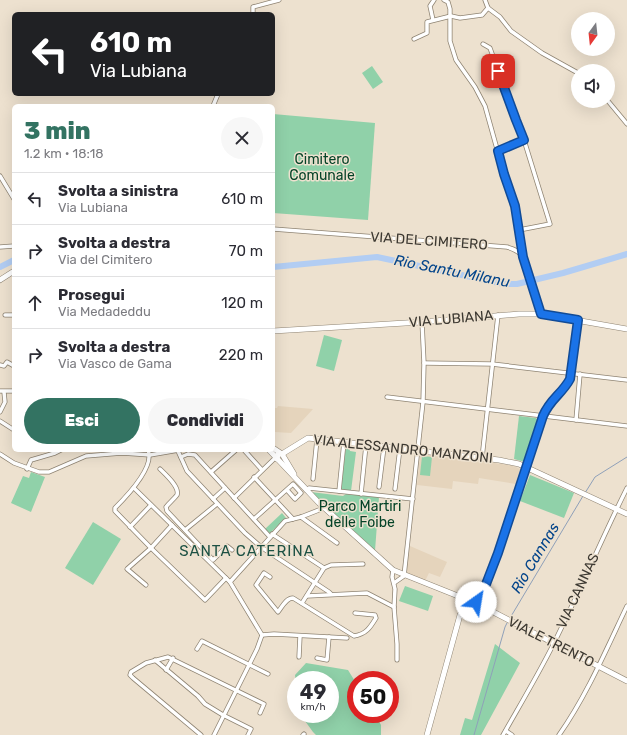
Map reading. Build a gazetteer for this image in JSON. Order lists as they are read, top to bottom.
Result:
{
  "streets": {
    "street": [
      "VIA DEL CIMITERO",
      "VIA LUBIANA",
      "VIA ALESSANDRO MANZONI",
      "VIA CANNAS",
      "VIALE TRENTO"
    ]
  },
  "crossings": [
    ["VIA ALESSANDRO MANZONI", "VIA CANNAS"],
    ["VIA CANNAS", "VIALE TRENTO"]
  ],
  "districts": ["SANTA CATERINA"],
  "water": ["Rio Santu Milanu", "Rio Cannas"],
  "parks": ["Cimitero Comunale", "Parco Martiri delle Foibe"],
  "north": "bottom",
  "page": {
    "turn": ["610 m", "Via Lubiana"],
    "heading": ["3 min", "1.2 km · 18:18"],
    "list": [
      {
        "name": "Svolta a sinistra",
        "note": "Via Lubiana",
        "value": "610 m"
      },
      {
        "name": "Svolta a destra",
        "note": "Via del Cimitero",
        "value": "70 m"
      },
      {
        "name": "Prosegui",
        "note": "Via Medadeddu",
        "value": "120 m"
      },
      {
        "name": "Svolta a destra",
        "note": "Via Vasco de Gama",
        "value": "220 m"
      }
    ],
    "buttons": ["Esci", "Condividi"],
    "speed": "49 km/h",
    "limit": "50"
  }
}
